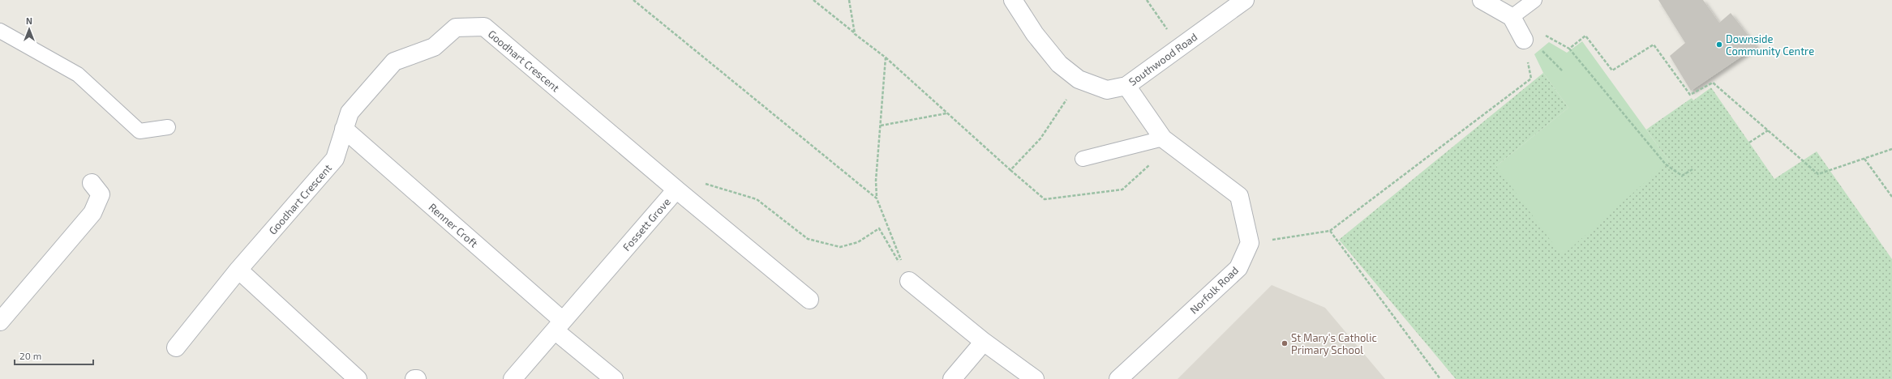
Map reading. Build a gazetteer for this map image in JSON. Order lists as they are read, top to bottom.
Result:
{
  "streets": {
    "street": [
      "Southwood Road",
      "Goodhart Crescent",
      "Fossett Grove",
      "Renner Croft",
      "Norfolk Road"
    ]
  },
  "crossings": [
    ["Goodhart Crescent", "Fossett Grove"],
    ["Goodhart Crescent", "Renner Croft"],
    ["Fossett Grove", "Renner Croft"]
  ],
  "places": ["Downside Community Centre", "St Mary's Catholic Primary School"],
  "scale_bar": "20 m",
  "north": "top"
}
